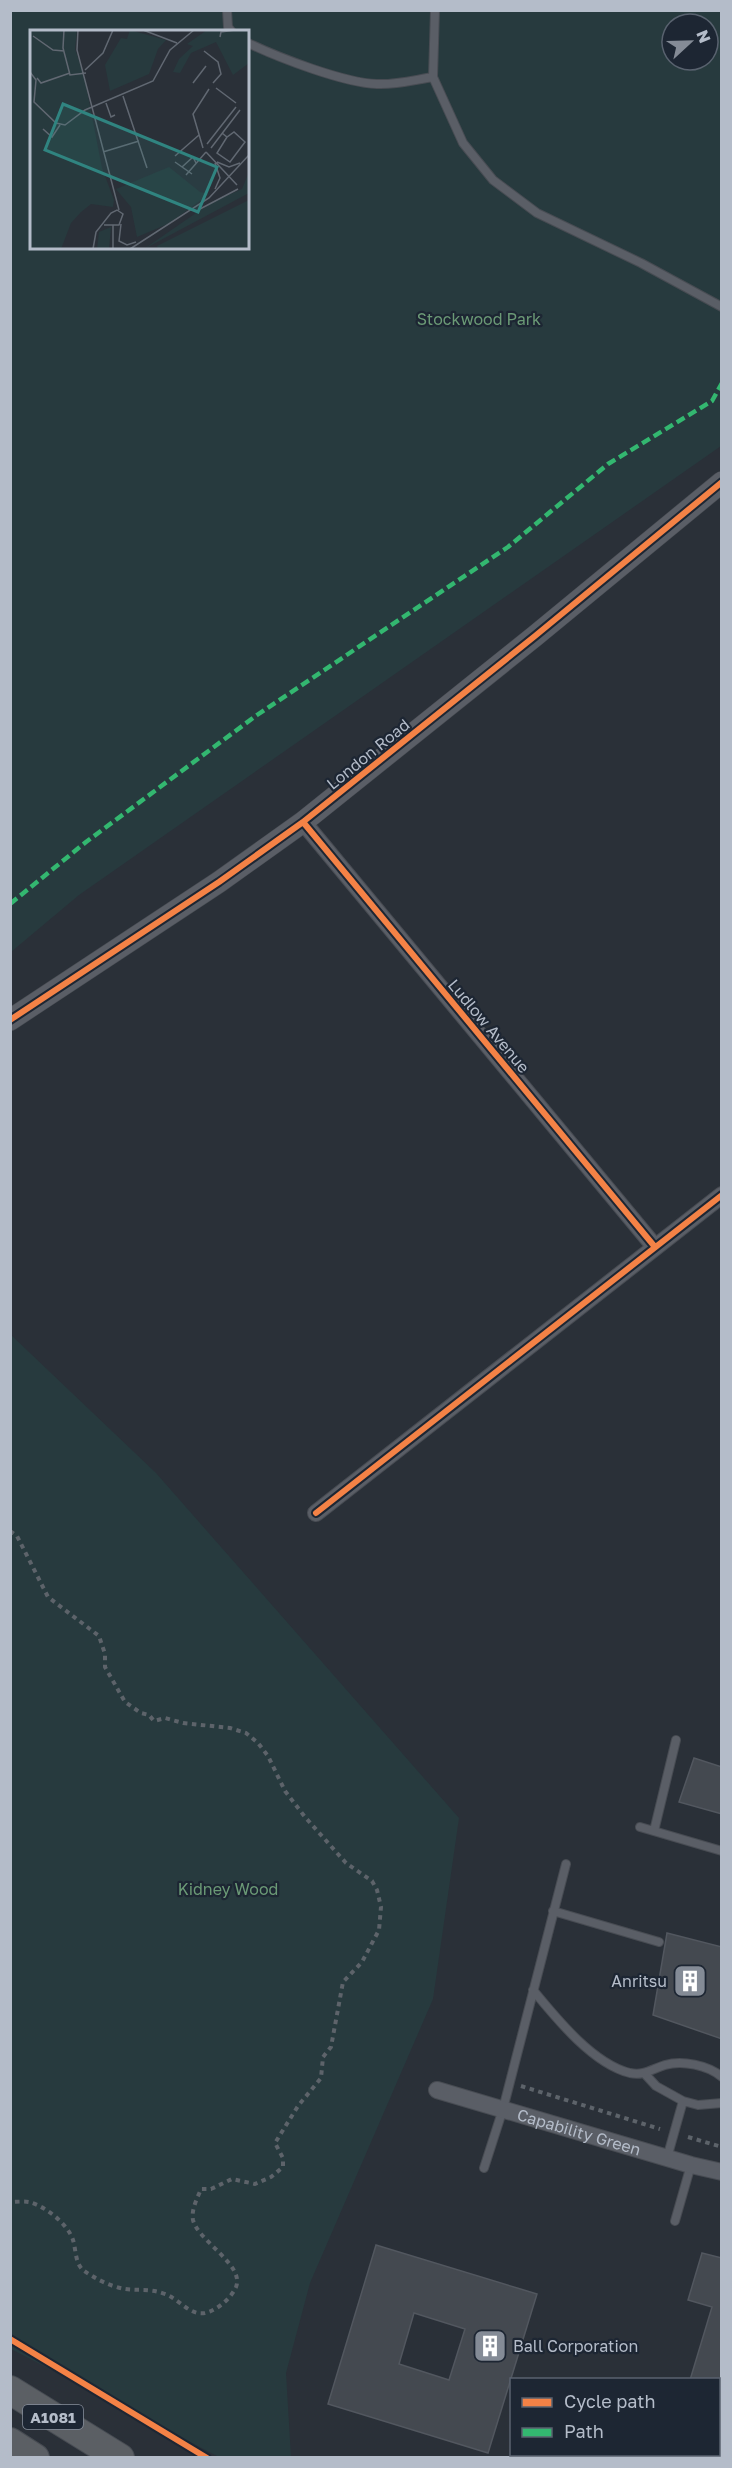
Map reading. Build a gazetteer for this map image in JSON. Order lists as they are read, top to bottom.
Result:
{
  "streets": {
    "highway": ["A1081"],
    "street": ["London Road", "Ludlow Avenue", "Capability Green"]
  },
  "crossings": [
    ["London Road", "Ludlow Avenue"]
  ],
  "parks": ["Stockwood Park", "Kidney Wood"],
  "places": {
    "building": ["Anritsu", "Ball Corporation"]
  },
  "legend": ["Cycle path", "Path"],
  "north": "right"
}
